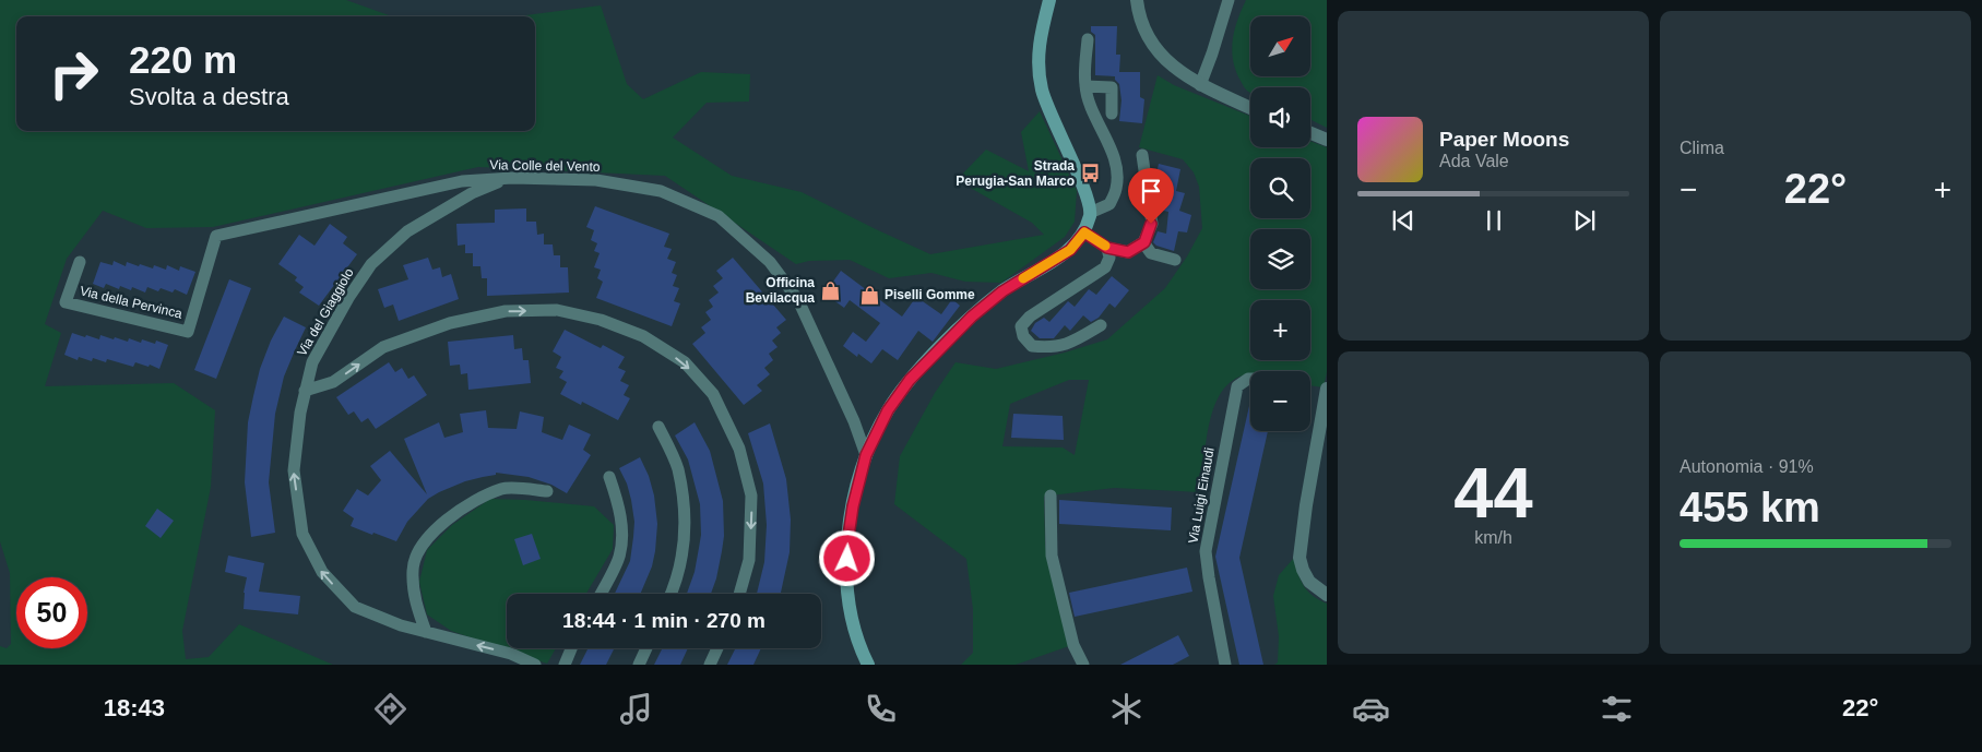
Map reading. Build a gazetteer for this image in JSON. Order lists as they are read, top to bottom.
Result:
{
  "streets": {
    "street": [
      "Via Colle del Vento",
      "Via della Pervinca",
      "Via del Giaggiolo",
      "Via Luigi Einaudi"
    ]
  },
  "crossings": [
    ["Via Colle del Vento", "Via della Pervinca"],
    ["Via Colle del Vento", "Via del Giaggiolo"]
  ],
  "one_way": ["Via del Giaggiolo"],
  "places": {
    "bus stop": ["Strada Perugia-San Marco"],
    "shop": ["Officina Bevilacqua", "Piselli Gomme"]
  },
  "north": "top right",
  "page": {
    "tile": [
      "Clima",
      ["44", "km/h"],
      ["Autonomia · 91%", "455 km"]
    ],
    "map_buttons": ["+", "−"],
    "turn": ["220 m", "Svolta a destra"],
    "song": ["Paper Moons", "Ada Vale"],
    "heat": ["−", "22°", "+"],
    "limit": "50",
    "trip": "18:44 · 1 min · 270 m",
    "tabs": ["18:43", "22°"]
  }
}
